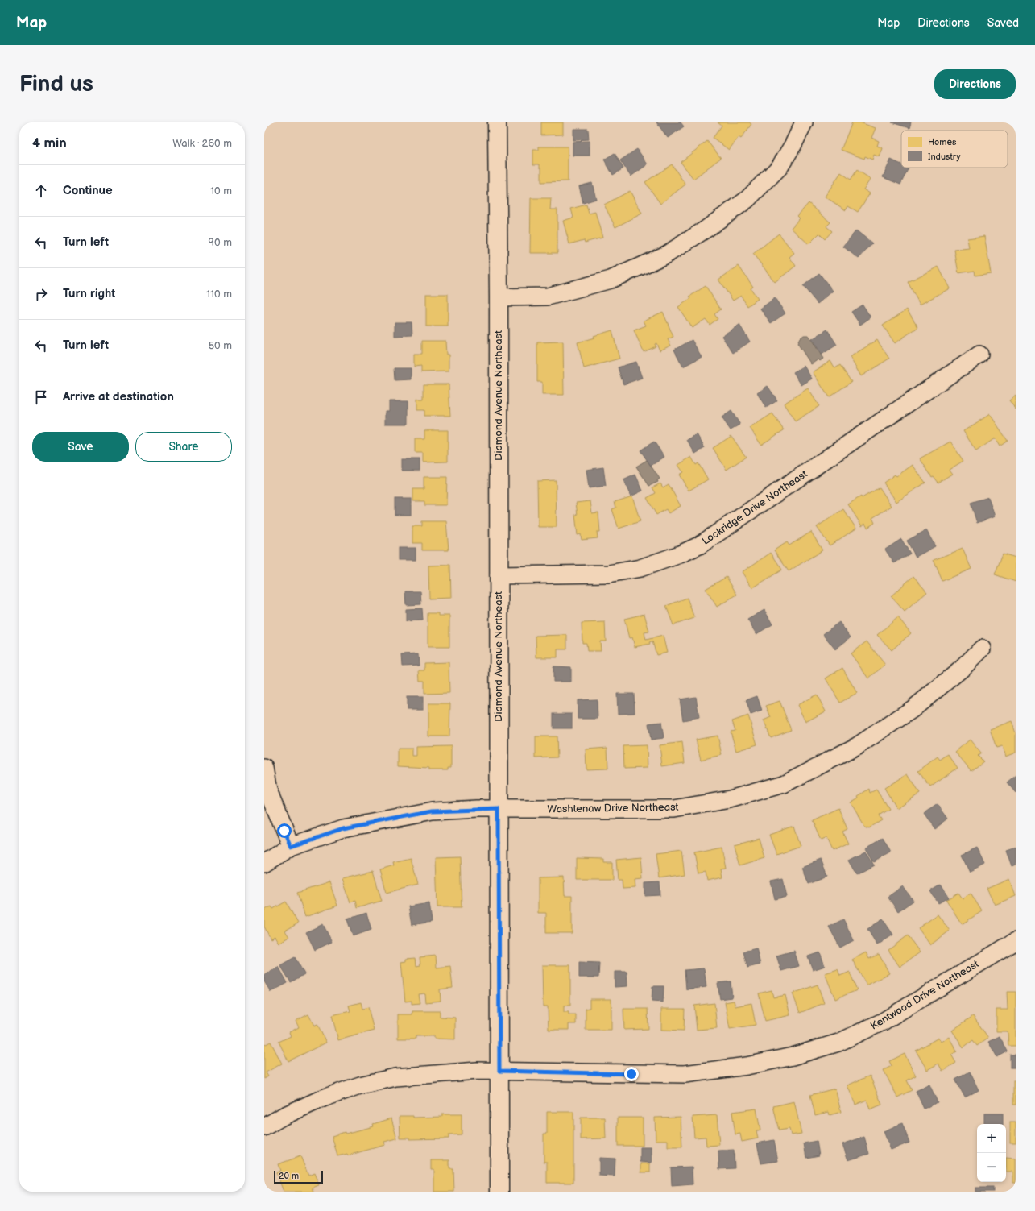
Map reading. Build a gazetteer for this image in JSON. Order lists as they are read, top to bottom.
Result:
{
  "streets": {
    "street": [
      "Diamond Avenue Northeast",
      "Lockridge Drive Northeast",
      "Washtenaw Drive Northeast",
      "Kentwood Drive Northeast"
    ]
  },
  "crossings": [
    ["Diamond Avenue Northeast", "Lockridge Drive Northeast"],
    ["Diamond Avenue Northeast", "Washtenaw Drive Northeast"],
    ["Diamond Avenue Northeast", "Kentwood Drive Northeast"]
  ],
  "legend": ["Homes", "Industry"],
  "scale_bar": "20 m",
  "page": {
    "header": "Map",
    "nav": ["Map", "Directions", "Saved"],
    "buttons": [
      "Directions",
      ["Save", "Share"]
    ],
    "title": "Find us",
    "heading": ["4 min", "Walk · 260 m"],
    "list": [
      ["Continue", "10 m"],
      ["Turn left", "90 m"],
      ["Turn right", "110 m"],
      ["Turn left", "50 m"],
      "Arrive at destination"
    ],
    "map_buttons": ["+", "−"],
    "scale": "20 m"
  }
}
